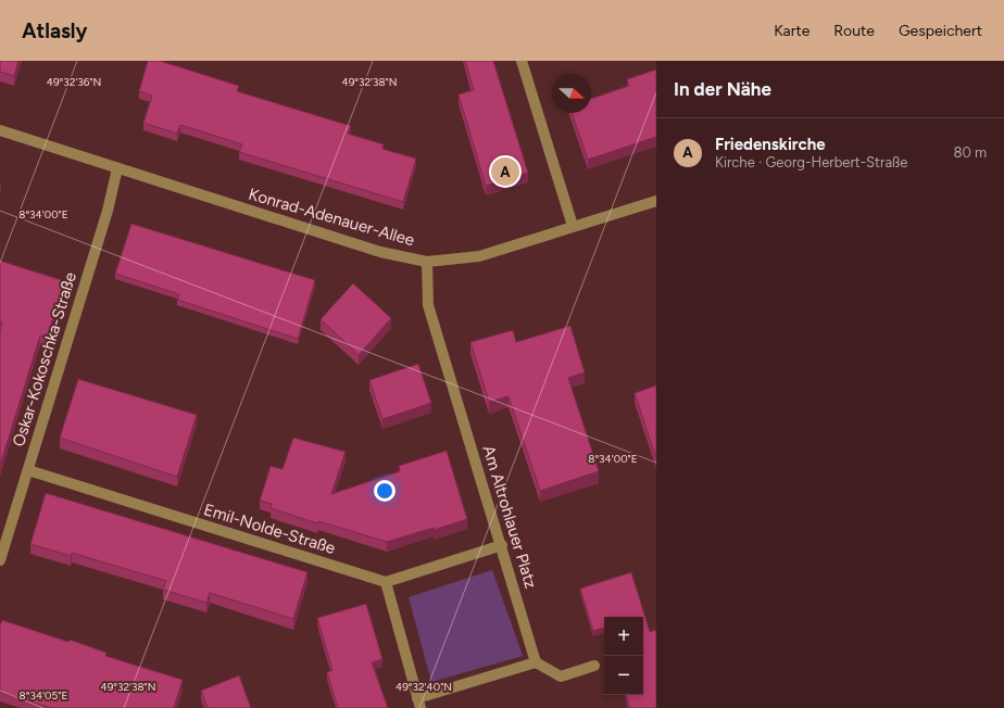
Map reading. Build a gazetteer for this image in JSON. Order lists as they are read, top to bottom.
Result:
{
  "streets": {
    "street": [
      "Konrad-Adenauer-Allee",
      "Oskar-Kokoschka-Straße",
      "Am Altrohlauer Platz",
      "Emil-Nolde-Straße"
    ]
  },
  "crossings": [
    ["Konrad-Adenauer-Allee", "Oskar-Kokoschka-Straße"],
    ["Konrad-Adenauer-Allee", "Am Altrohlauer Platz"],
    ["Oskar-Kokoschka-Straße", "Emil-Nolde-Straße"]
  ],
  "north": "right",
  "page": {
    "header": "Atlasly",
    "nav": ["Karte", "Route", "Gespeichert"],
    "heading": "In der Nähe",
    "list": [
      {
        "mark": "A",
        "name": "Friedenskirche",
        "note": "Kirche · Georg-Herbert-Straße",
        "value": "80 m"
      }
    ],
    "pins": "A",
    "map_buttons": ["+", "−"]
  },
  "coordinates": [
    "49°32'36\"N",
    "49°32'38\"N",
    "8°34'00\"E",
    "49°32'40\"N",
    "8°34'05\"E"
  ]
}
